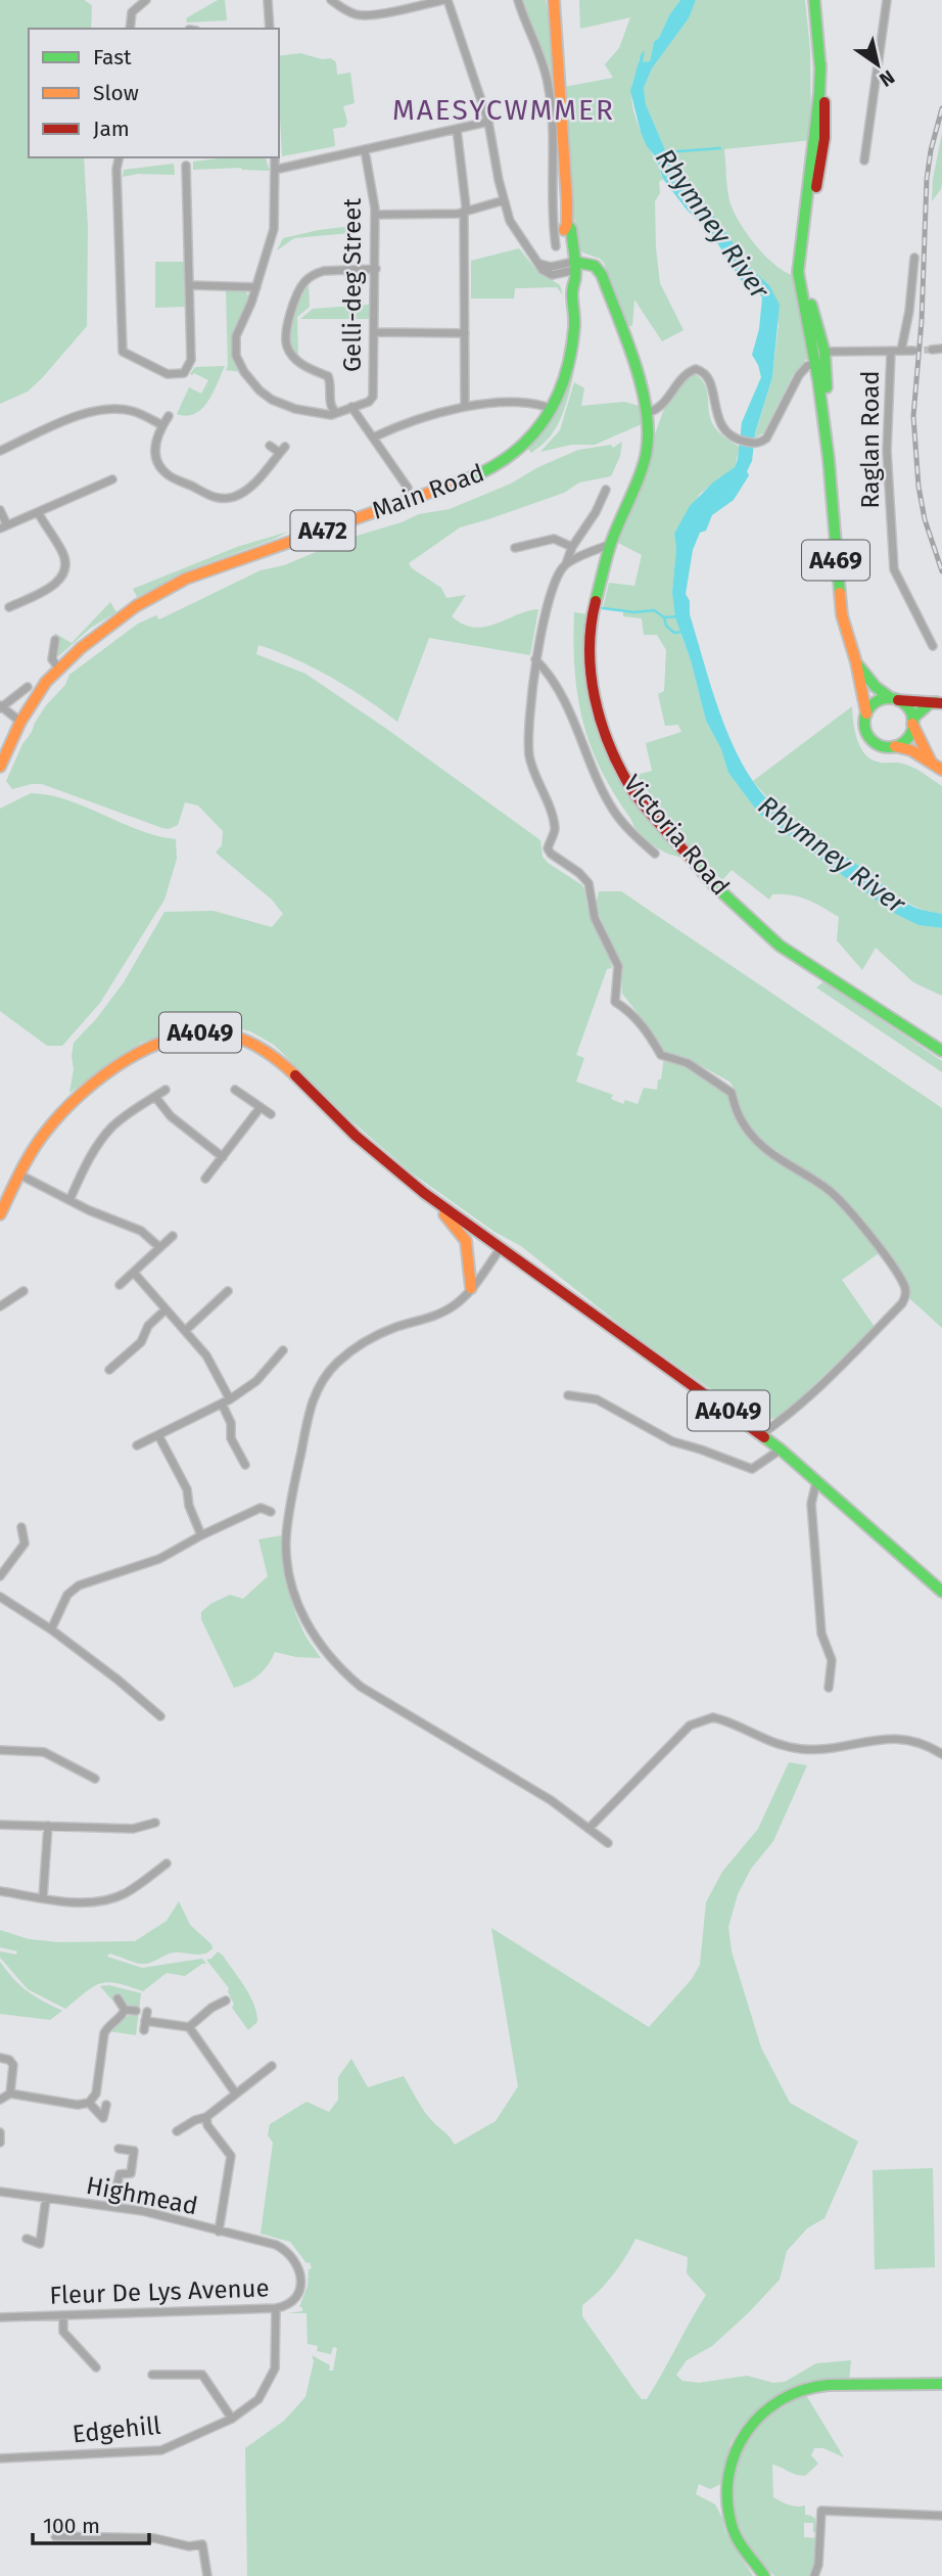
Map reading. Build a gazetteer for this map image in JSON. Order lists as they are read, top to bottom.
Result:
{
  "streets": {
    "main road": [
      "Main Road",
      "A472",
      "A469",
      "Victoria Road",
      "A4049"
    ],
    "street": [
      "Gelli-deg Street",
      "Raglan Road",
      "Highmead",
      "Fleur De Lys Avenue",
      "Edgehill"
    ]
  },
  "crossings": [
    ["Highmead", "Fleur De Lys Avenue"],
    ["Fleur De Lys Avenue", "Edgehill"]
  ],
  "districts": ["MAESYCWMMER"],
  "water": ["Rhymney River"],
  "legend": ["Fast", "Slow", "Jam"],
  "scale_bar": "100 m",
  "north": "bottom right"
}
